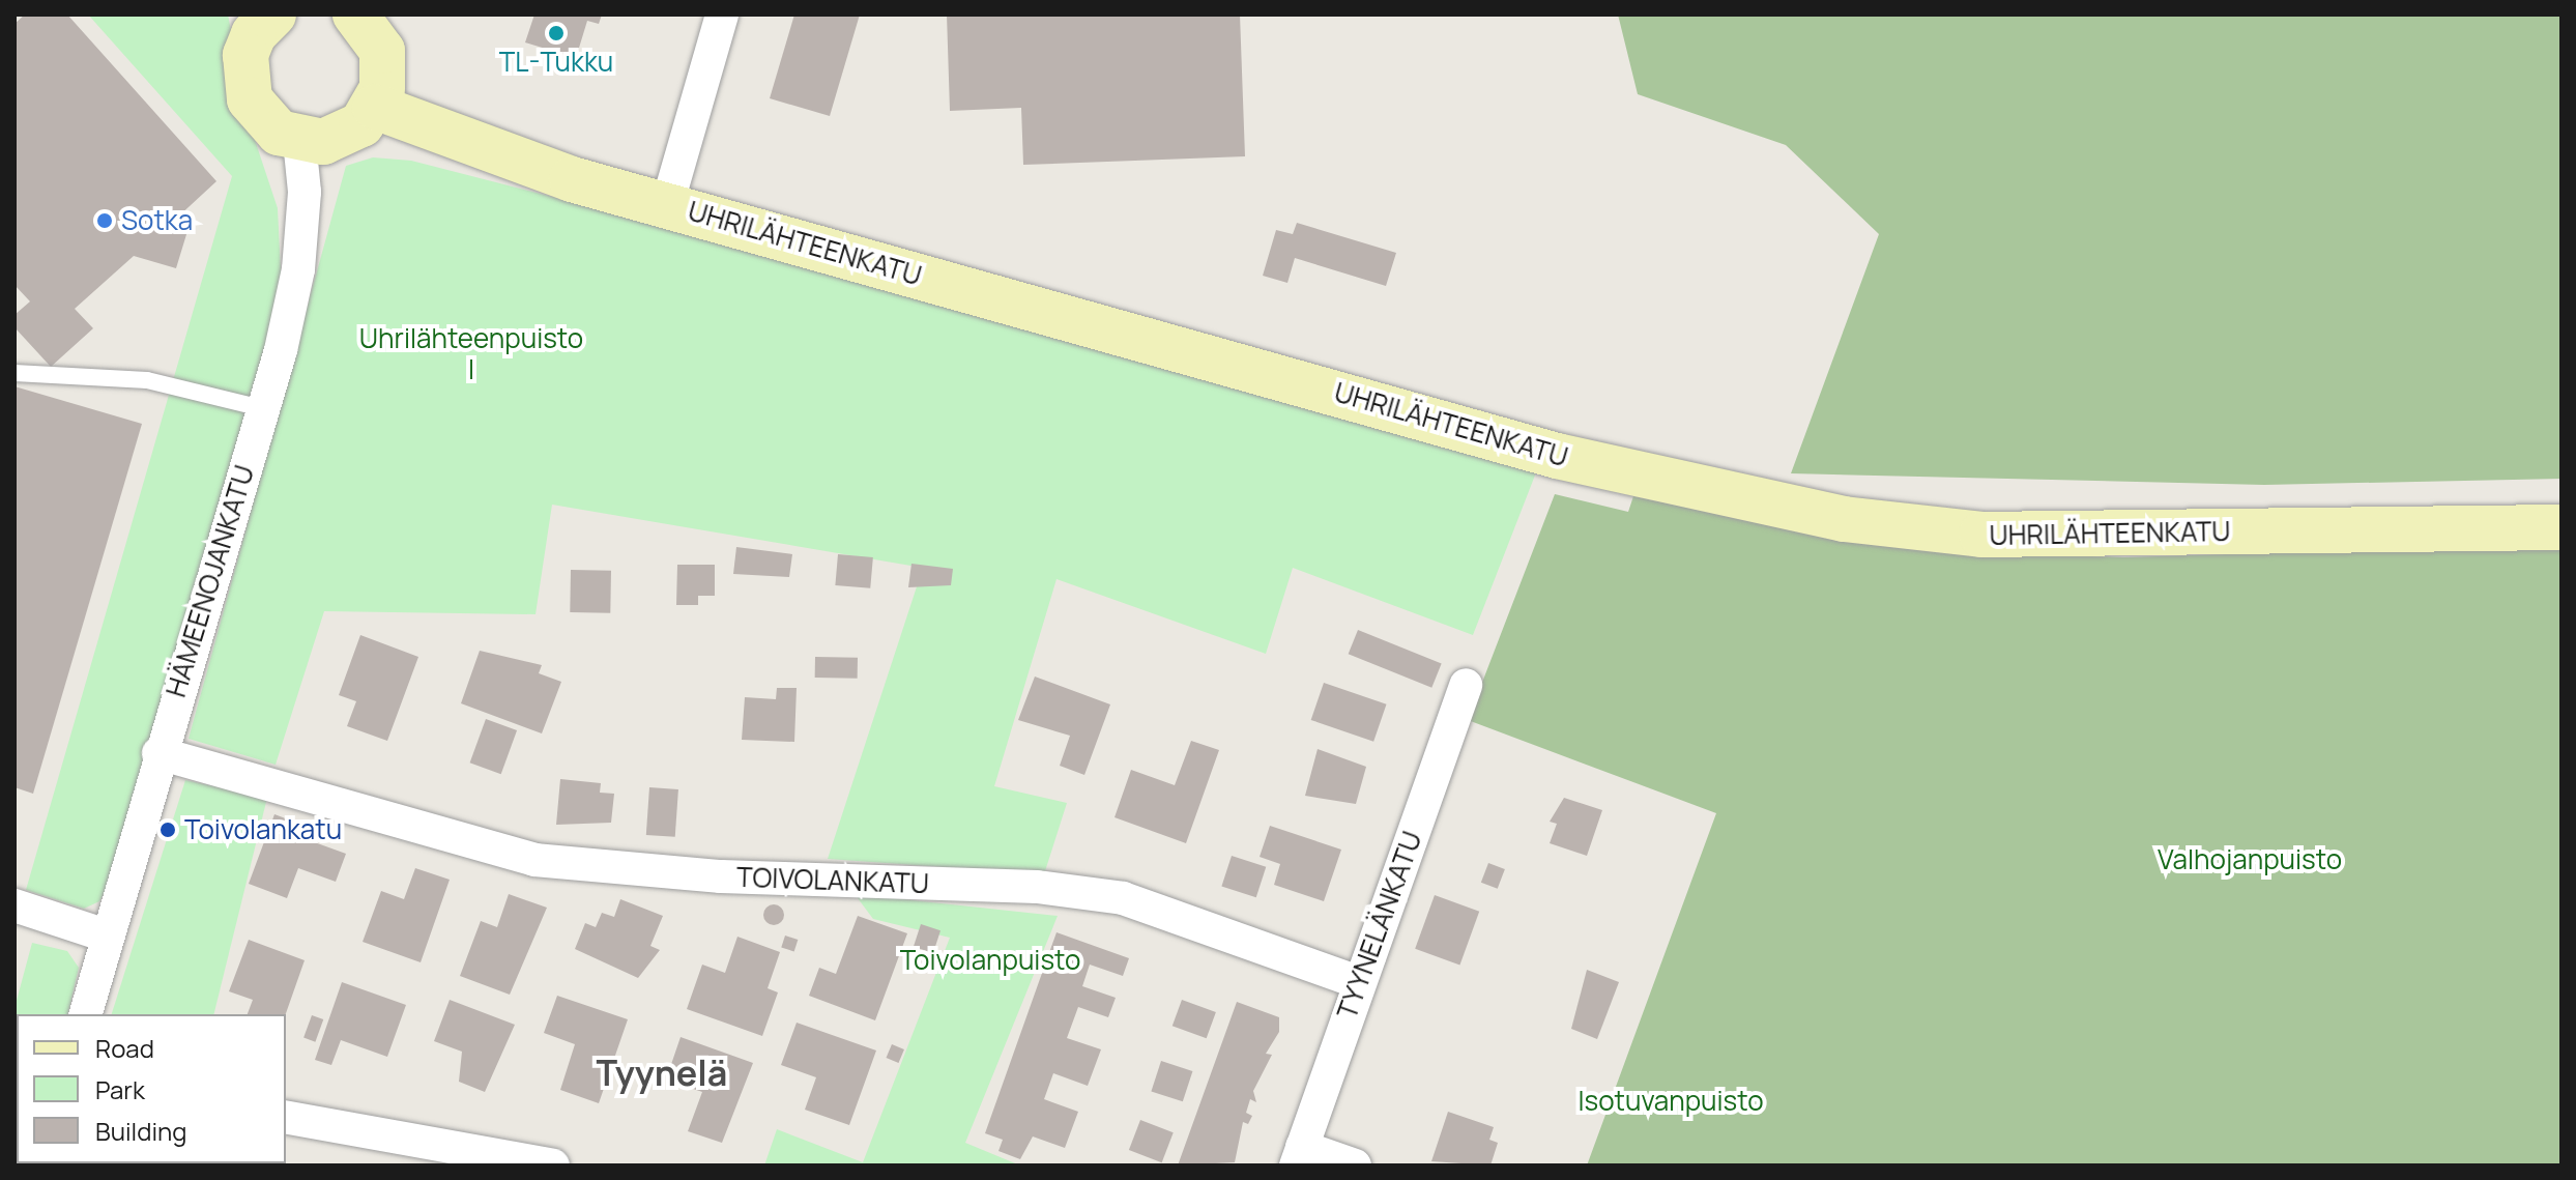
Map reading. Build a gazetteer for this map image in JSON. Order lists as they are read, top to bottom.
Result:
{
  "streets": {
    "street": [
      "UHRILÄHTEENKATU",
      "HÄMEENOJANKATU",
      "TOIVOLANKATU",
      "TYYNELÄNKATU"
    ]
  },
  "crossings": [
    ["HÄMEENOJANKATU", "TOIVOLANKATU"],
    ["TOIVOLANKATU", "TYYNELÄNKATU"]
  ],
  "districts": ["Tyynelä"],
  "parks": [
    "Uhrilähteenpuisto I",
    "Valhojanpuisto",
    "Toivolanpuisto",
    "Isotuvanpuisto"
  ],
  "places": ["TL-Tukku", "Sotka", "Toivolankatu"],
  "legend": ["Road", "Park", "Building"]
}
